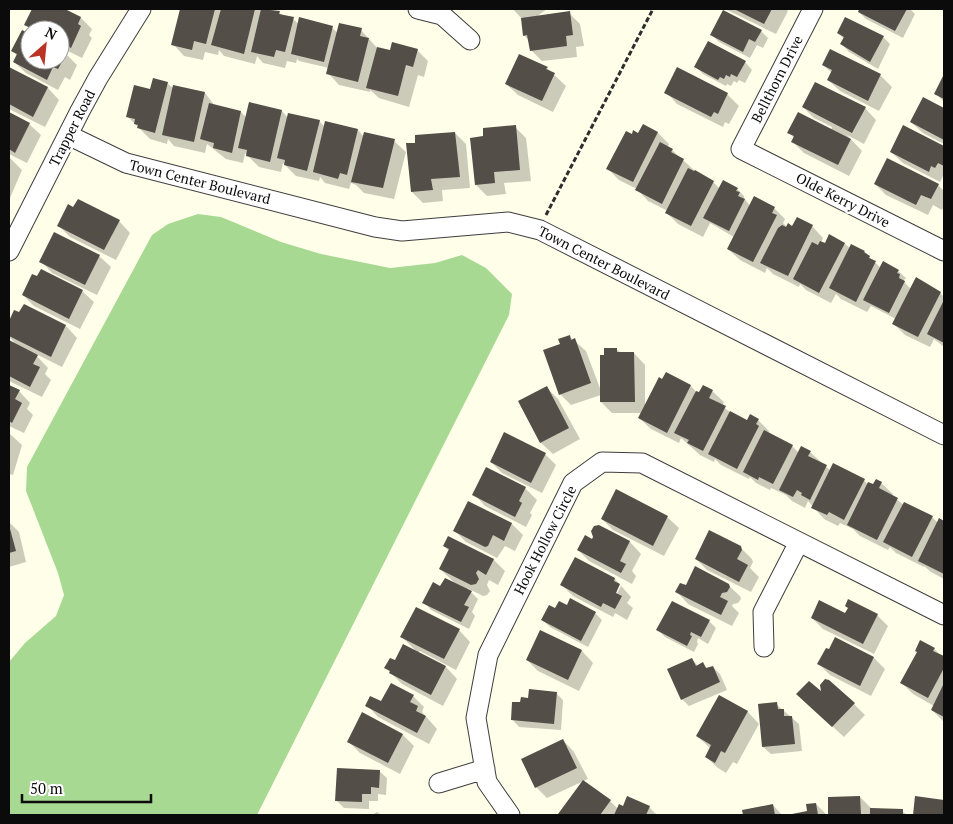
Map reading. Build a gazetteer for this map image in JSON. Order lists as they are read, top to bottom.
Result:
{
  "streets": {
    "street": [
      "Bellthorn Drive",
      "Trapper Road",
      "Town Center Boulevard",
      "Olde Kerry Drive",
      "Hook Hollow Circle"
    ]
  },
  "crossings": [
    ["Bellthorn Drive", "Olde Kerry Drive"],
    ["Trapper Road", "Town Center Boulevard"]
  ],
  "scale_bar": "50 m",
  "north": "top right"
}
